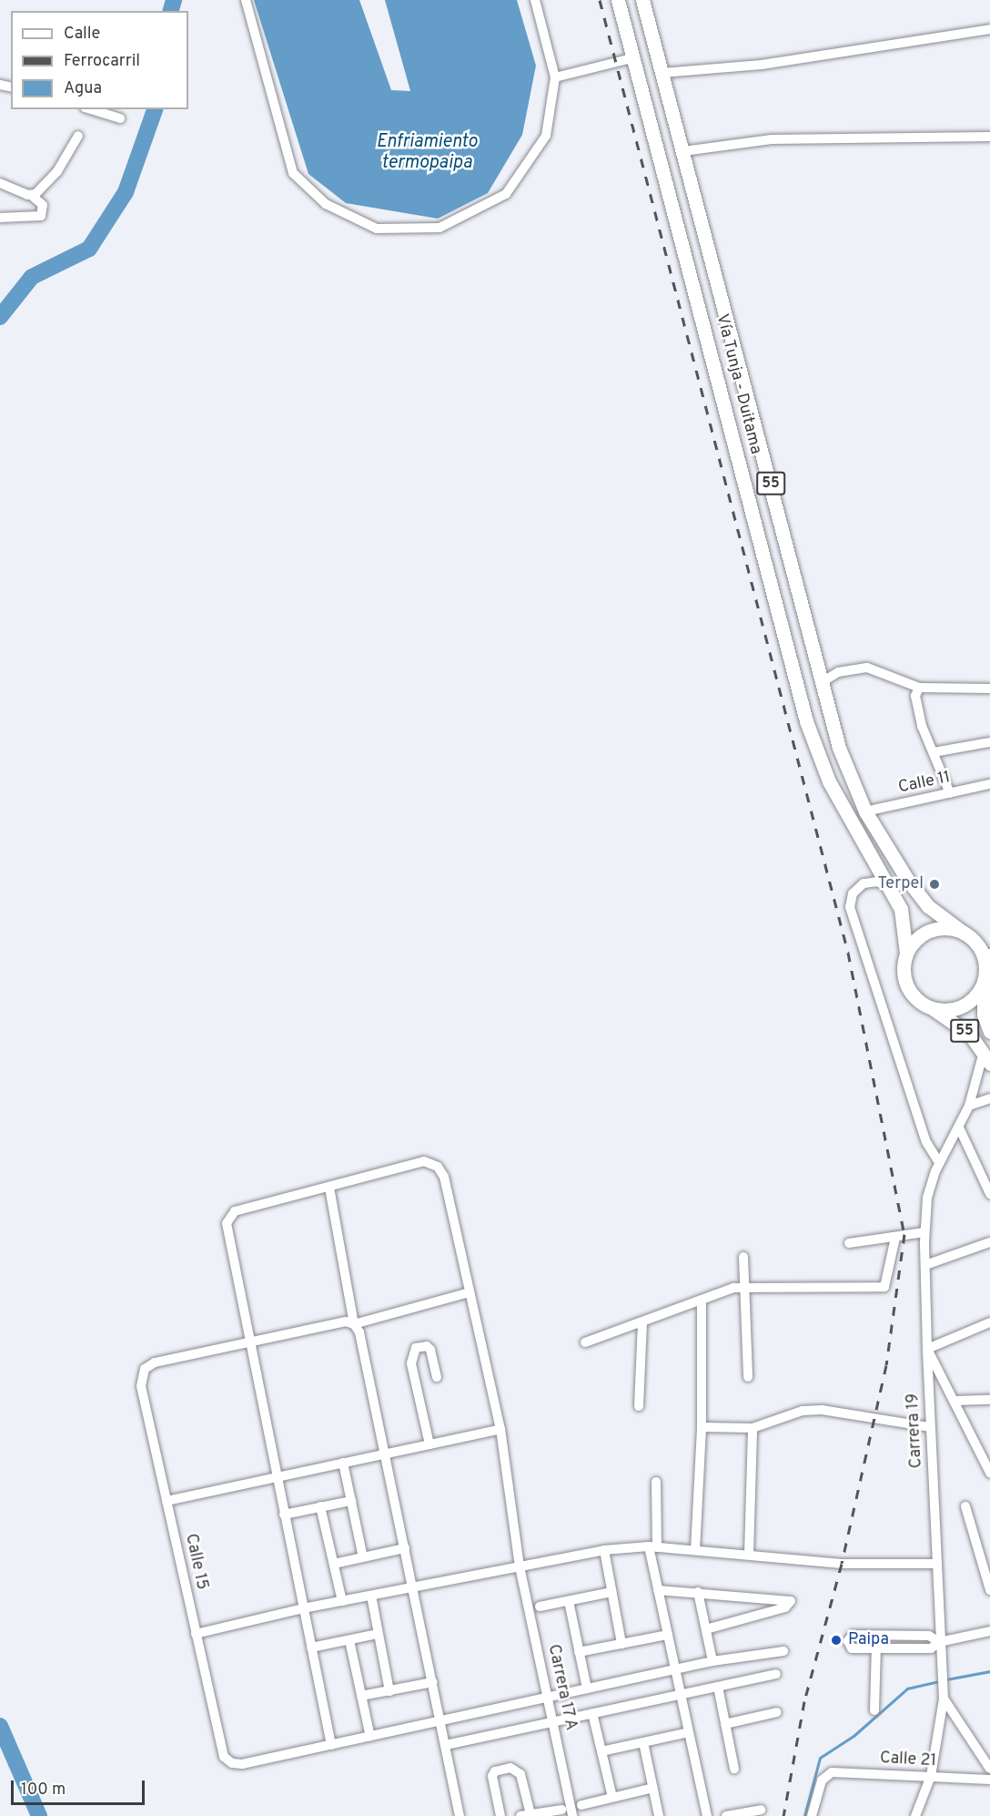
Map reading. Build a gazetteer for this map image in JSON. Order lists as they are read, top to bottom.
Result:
{
  "streets": {
    "highway": ["Vía Tunja - Duitama", "55"],
    "street": [
      "Calle 11",
      "Carrera 19",
      "Calle 15",
      "Carrera 17 A",
      "Calle 21"
    ]
  },
  "crossings": [
    ["Vía Tunja - Duitama", "55"],
    ["Vía Tunja - Duitama", "Calle 11"],
    ["55", "Carrera 19"],
    ["Carrera 19", "Calle 21"]
  ],
  "water": ["Enfriamiento termopaipa"],
  "places": ["Terpel", "Paipa"],
  "legend": ["Calle", "Ferrocarril", "Agua"],
  "scale_bar": "100 m"
}
